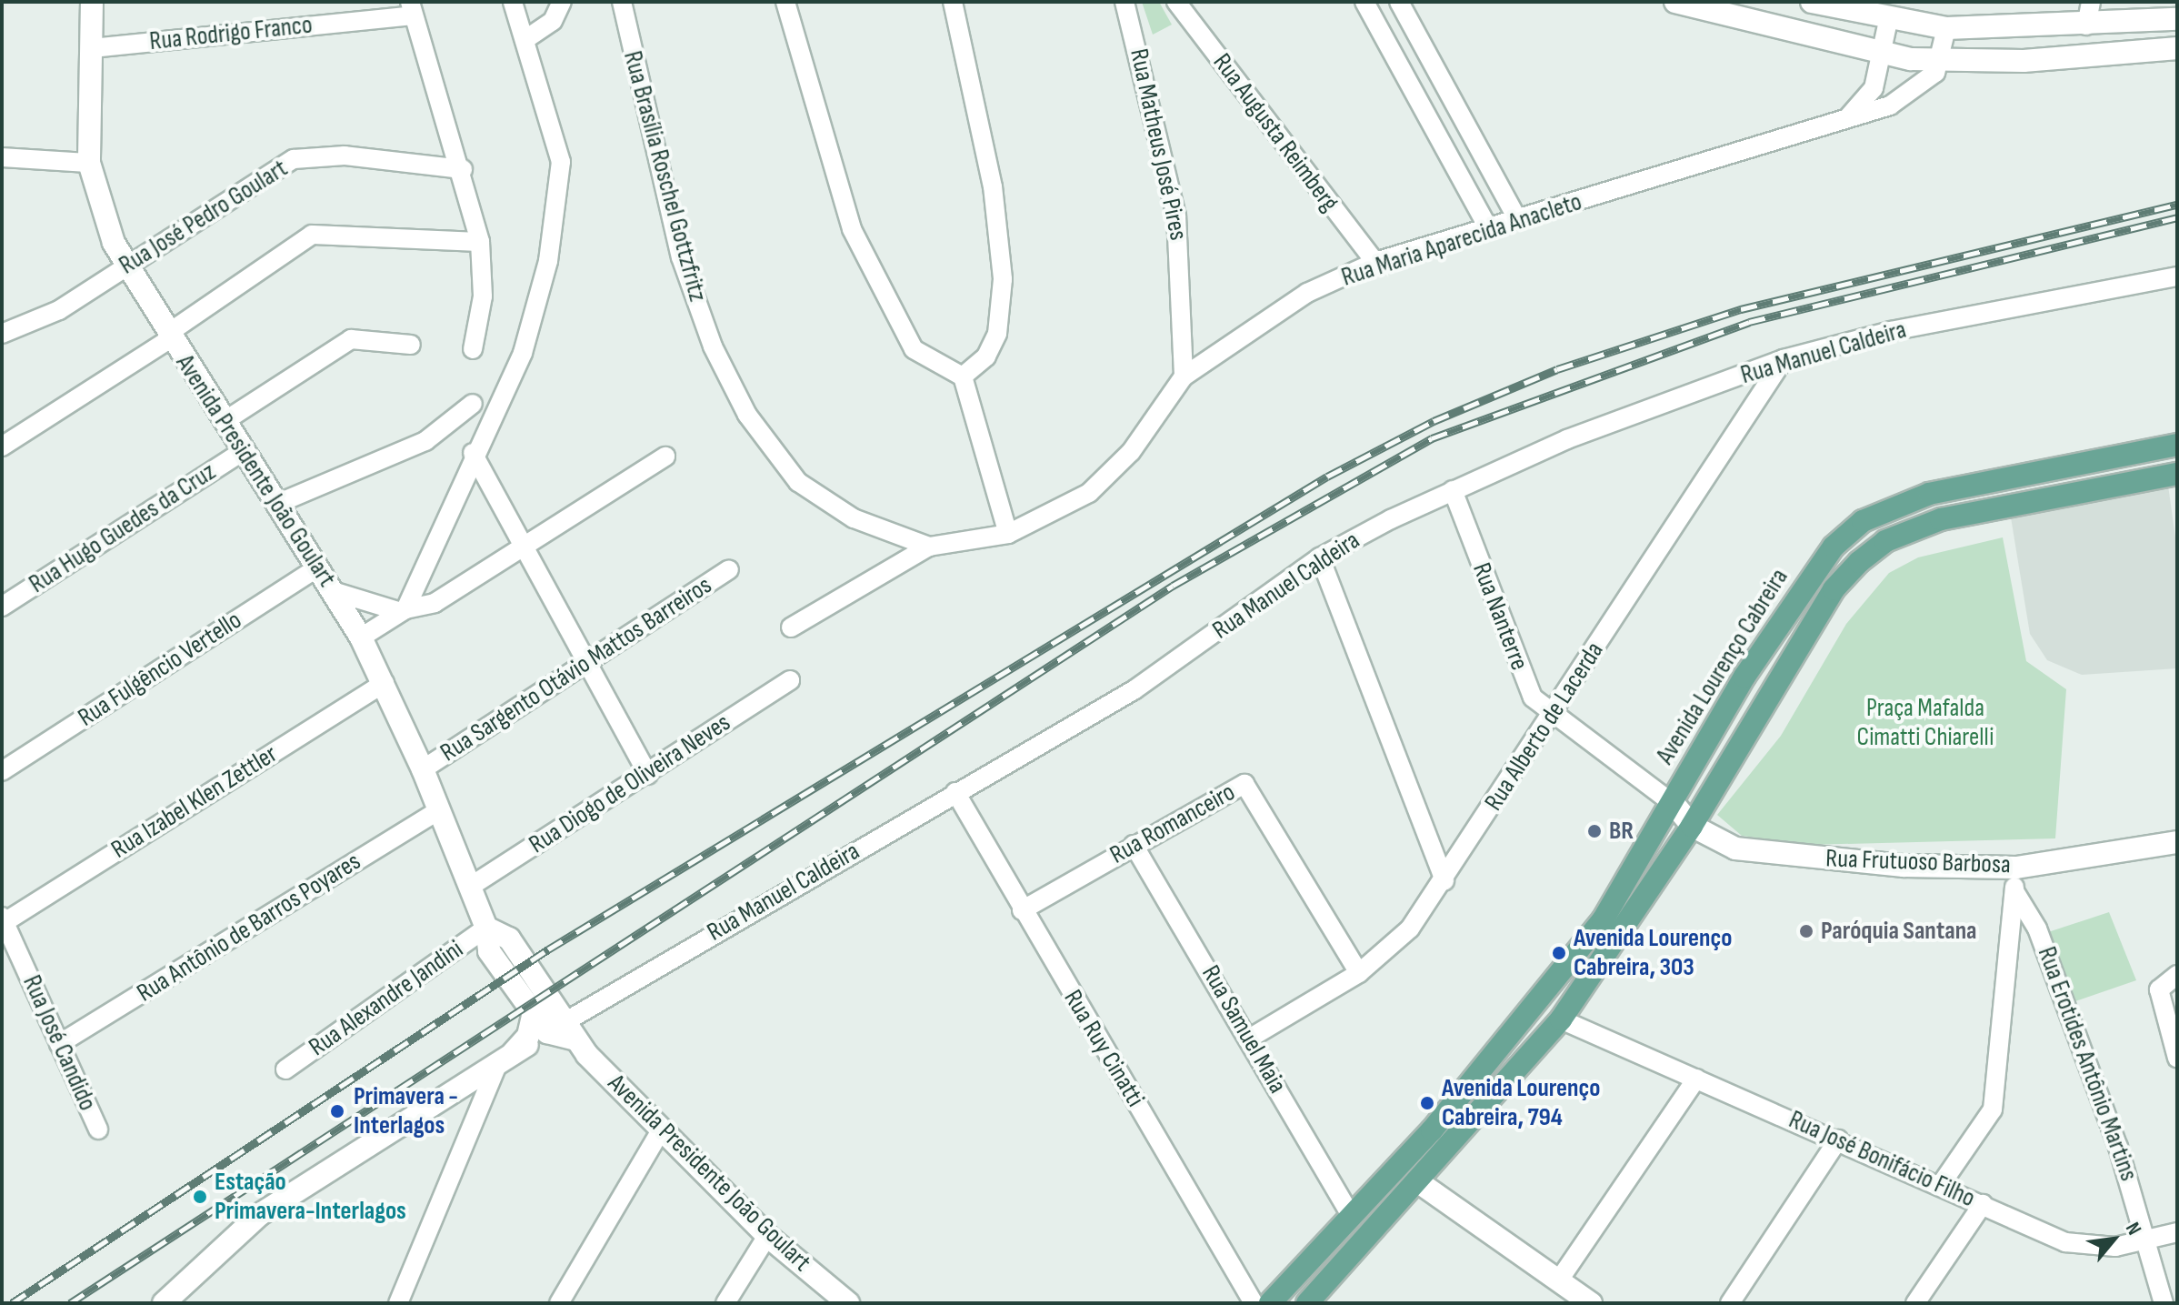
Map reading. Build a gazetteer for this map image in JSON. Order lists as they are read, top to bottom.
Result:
{
  "streets": {
    "main road": ["Avenida Lourenço Cabreira"],
    "street": [
      "Rua Rodrigo Franco",
      "Rua Augusta Reimberg",
      "Rua Matheus José Pires",
      "Rua Brasília Roschel Gottzfritz",
      "Rua José Pedro Goulart",
      "Rua Maria Aparecida Anacleto",
      "Rua Manuel Caldeira",
      "Avenida Presidente João Goulart",
      "Rua Hugo Guedes da Cruz",
      "Rua Nanterre",
      "Rua Fulgêncio Vertello",
      "Rua Sargento Otávio Mattos Barreiros",
      "Rua Alberto de Lacerda",
      "Rua Diogo de Oliveira Neves",
      "Rua Izabel Klen Zettler",
      "Rua Romanceiro",
      "Rua Frutuoso Barbosa",
      "Rua Antônio de Barros Poyares",
      "Rua Alexandre Jandini",
      "Rua Samuel Maia",
      "Rua José Candido",
      "Rua Ruy Cinatti",
      "Rua Erotides Antônio Martins",
      "Rua José Bonifácio Filho"
    ]
  },
  "crossings": [
    ["Rua Rodrigo Franco", "Avenida Presidente João Goulart"],
    ["Rua Augusta Reimberg", "Rua Maria Aparecida Anacleto"],
    ["Rua Matheus José Pires", "Rua Maria Aparecida Anacleto"],
    ["Rua Brasília Roschel Gottzfritz", "Rua Maria Aparecida Anacleto"],
    ["Rua José Pedro Goulart", "Avenida Presidente João Goulart"],
    ["Rua Manuel Caldeira", "Avenida Presidente João Goulart"],
    ["Rua Manuel Caldeira", "Rua Nanterre"],
    ["Rua Manuel Caldeira", "Rua Alberto de Lacerda"],
    ["Rua Manuel Caldeira", "Rua Ruy Cinatti"],
    ["Avenida Presidente João Goulart", "Rua Hugo Guedes da Cruz"],
    ["Avenida Presidente João Goulart", "Rua Fulgêncio Vertello"],
    ["Avenida Presidente João Goulart", "Rua Sargento Otávio Mattos Barreiros"],
    ["Avenida Presidente João Goulart", "Rua Diogo de Oliveira Neves"],
    ["Avenida Presidente João Goulart", "Rua Izabel Klen Zettler"],
    ["Avenida Presidente João Goulart", "Rua Antônio de Barros Poyares"],
    ["Avenida Presidente João Goulart", "Rua Alexandre Jandini"],
    ["Rua Nanterre", "Avenida Lourenço Cabreira"],
    ["Rua Nanterre", "Rua Alberto de Lacerda"],
    ["Rua Nanterre", "Rua Frutuoso Barbosa"],
    ["Avenida Lourenço Cabreira", "Rua Frutuoso Barbosa"],
    ["Avenida Lourenço Cabreira", "Rua Samuel Maia"],
    ["Rua Alberto de Lacerda", "Rua Romanceiro"],
    ["Rua Alberto de Lacerda", "Rua Samuel Maia"],
    ["Rua Izabel Klen Zettler", "Rua José Candido"],
    ["Rua Romanceiro", "Rua Samuel Maia"],
    ["Rua Romanceiro", "Rua Ruy Cinatti"],
    ["Rua Antônio de Barros Poyares", "Rua José Candido"],
    ["Rua Erotides Antônio Martins", "Rua José Bonifácio Filho"]
  ],
  "parks": ["Praça Mafalda Cimatti Chiarelli"],
  "places": [
    "BR",
    "Paróquia Santana",
    "Avenida Lourenço Cabreira, 303",
    "Avenida Lourenço Cabreira, 794",
    "Primavera - Interlagos",
    "Estação Primavera-Interlagos"
  ],
  "north": "top right"
}
